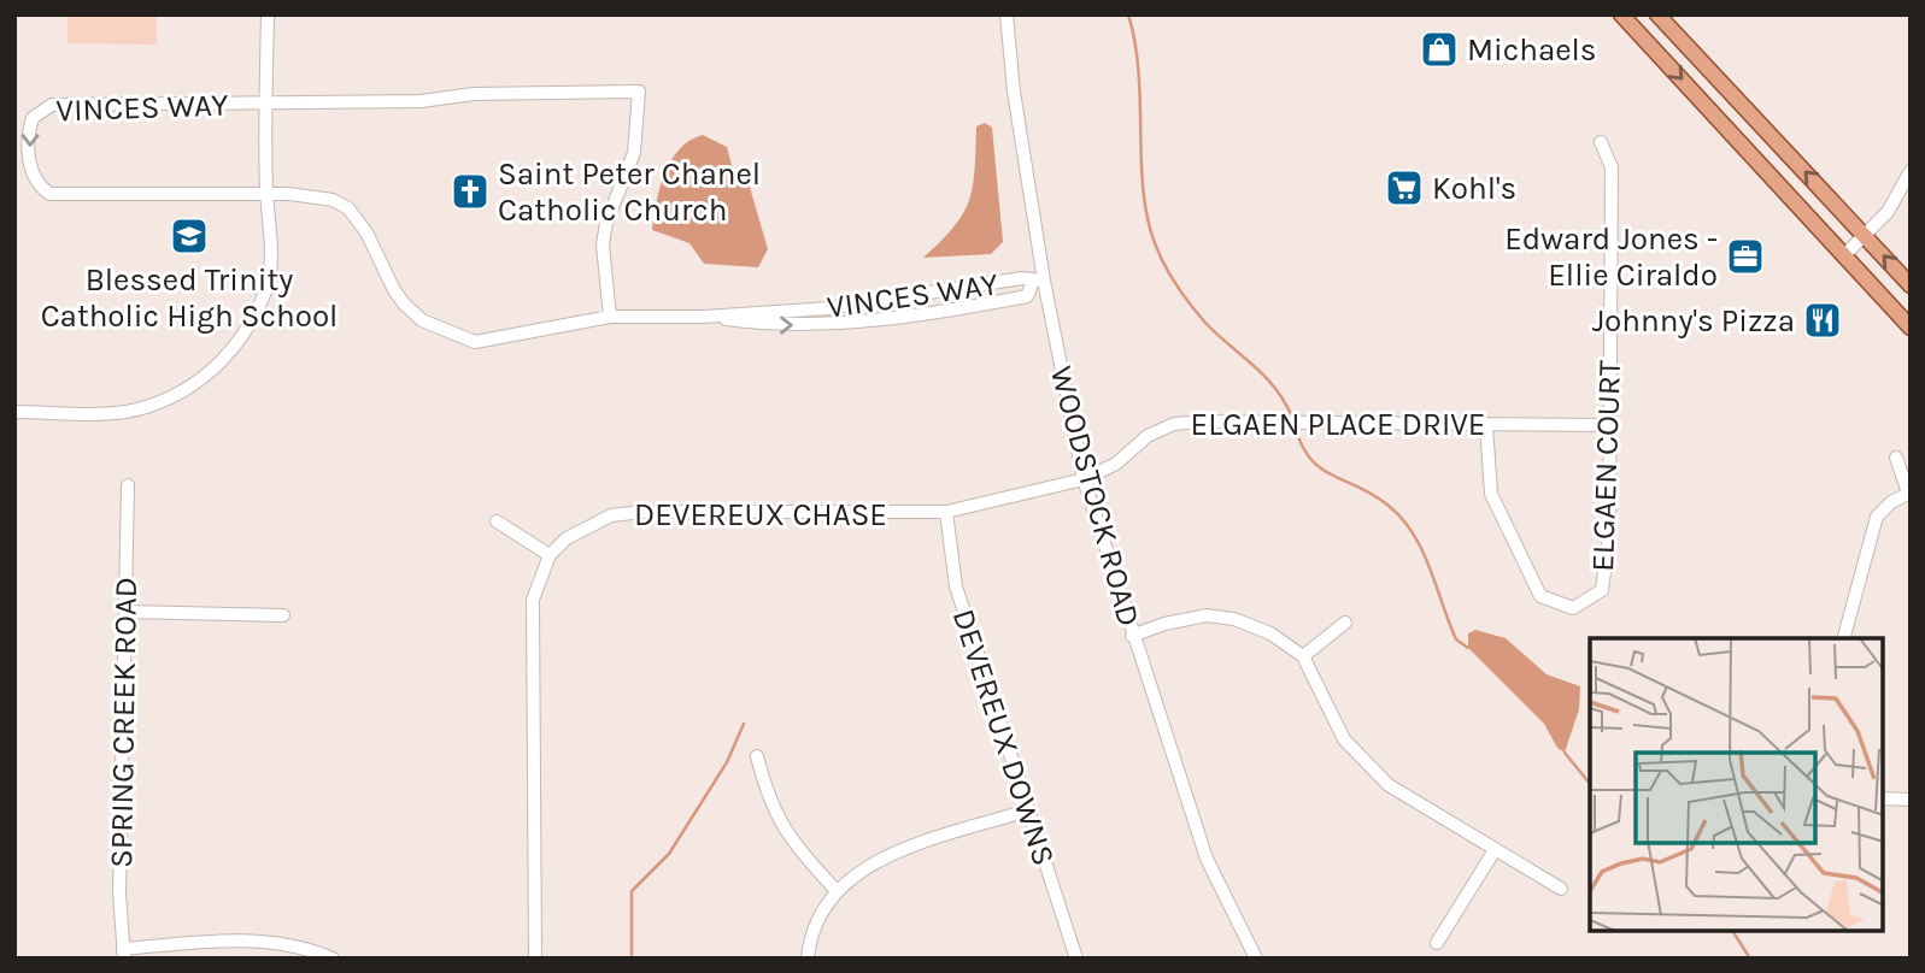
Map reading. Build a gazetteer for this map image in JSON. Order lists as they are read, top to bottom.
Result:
{
  "streets": {
    "street": [
      "VINCES WAY",
      "ELGAEN PLACE DRIVE",
      "ELGAEN COURT",
      "WOODSTOCK ROAD",
      "DEVEREUX CHASE",
      "SPRING CREEK ROAD",
      "DEVEREUX DOWNS"
    ]
  },
  "crossings": [
    ["VINCES WAY", "WOODSTOCK ROAD"],
    ["ELGAEN PLACE DRIVE", "ELGAEN COURT"],
    ["ELGAEN PLACE DRIVE", "WOODSTOCK ROAD"],
    ["ELGAEN PLACE DRIVE", "DEVEREUX CHASE"],
    ["WOODSTOCK ROAD", "DEVEREUX CHASE"],
    ["DEVEREUX CHASE", "DEVEREUX DOWNS"]
  ],
  "places": {
    "shop": ["Michaels"],
    "supermarket": ["Kohl's"],
    "church": ["Saint Peter Chanel Catholic Church"],
    "school or university": ["Blessed Trinity Catholic High School"],
    "office": ["Edward Jones - Ellie Ciraldo"],
    "restaurant": ["Johnny's Pizza"]
  }
}
